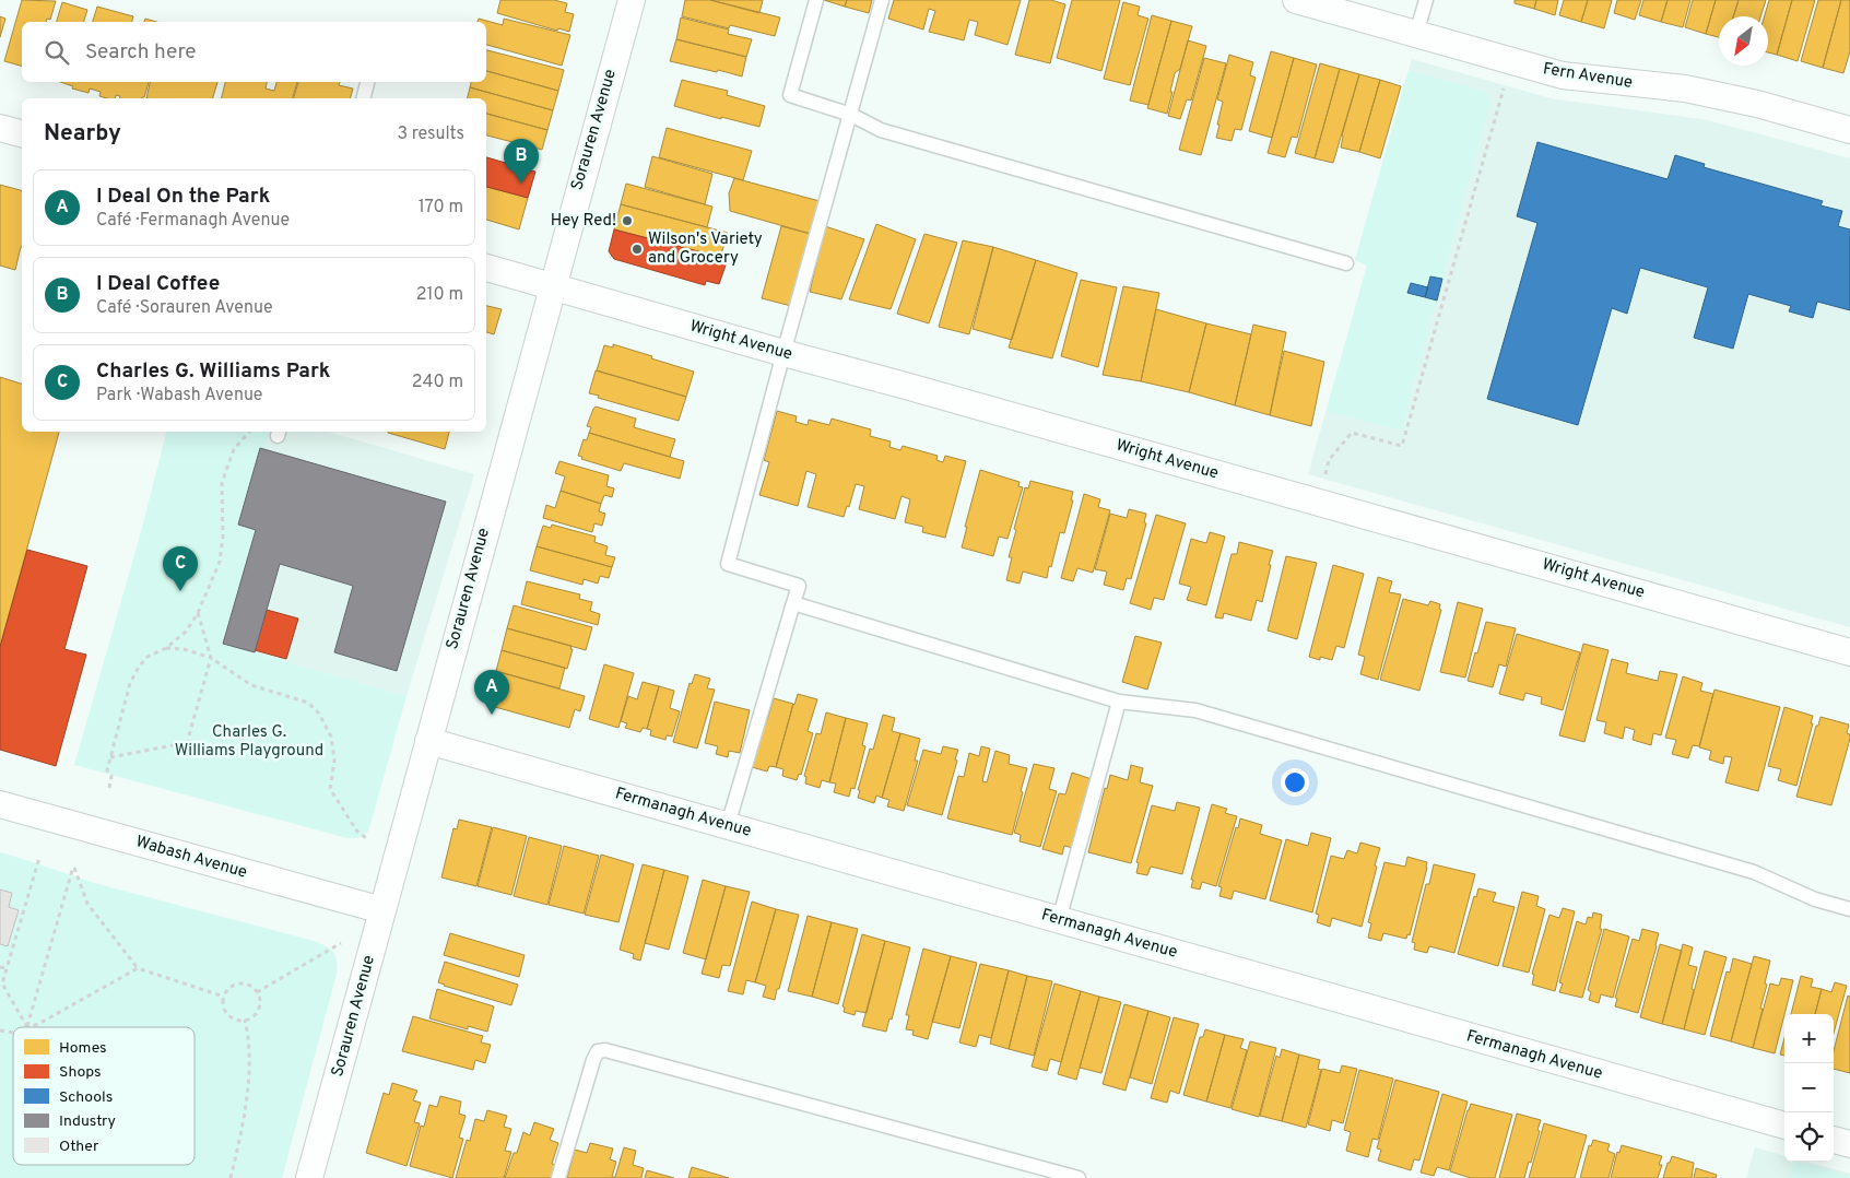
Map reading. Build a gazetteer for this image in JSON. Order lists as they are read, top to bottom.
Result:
{
  "streets": {
    "street": [
      "Fern Avenue",
      "Sorauren Avenue",
      "Wright Avenue",
      "Fermanagh Avenue",
      "Wabash Avenue"
    ]
  },
  "crossings": [
    ["Sorauren Avenue", "Wright Avenue"],
    ["Sorauren Avenue", "Fermanagh Avenue"],
    ["Sorauren Avenue", "Wabash Avenue"]
  ],
  "parks": ["Charles G. Williams Playground"],
  "places": ["Hey Red!", "Wilson's Variety and Grocery"],
  "legend": [
    "Homes",
    "Shops",
    "Schools",
    "Industry",
    "Other"
  ],
  "north": "bottom left",
  "page": {
    "search": "Search here",
    "heading": ["Nearby", "3 results"],
    "pins": ["B", "C", "A"],
    "list": [
      {
        "mark": "A",
        "name": "I Deal On the Park",
        "note": "Café · Fermanagh Avenue",
        "value": "170 m"
      },
      {
        "mark": "B",
        "name": "I Deal Coffee",
        "note": "Café · Sorauren Avenue",
        "value": "210 m"
      },
      {
        "mark": "C",
        "name": "Charles G. Williams Park",
        "note": "Park · Wabash Avenue",
        "value": "240 m"
      }
    ],
    "map_buttons": ["+", "−"]
  }
}
